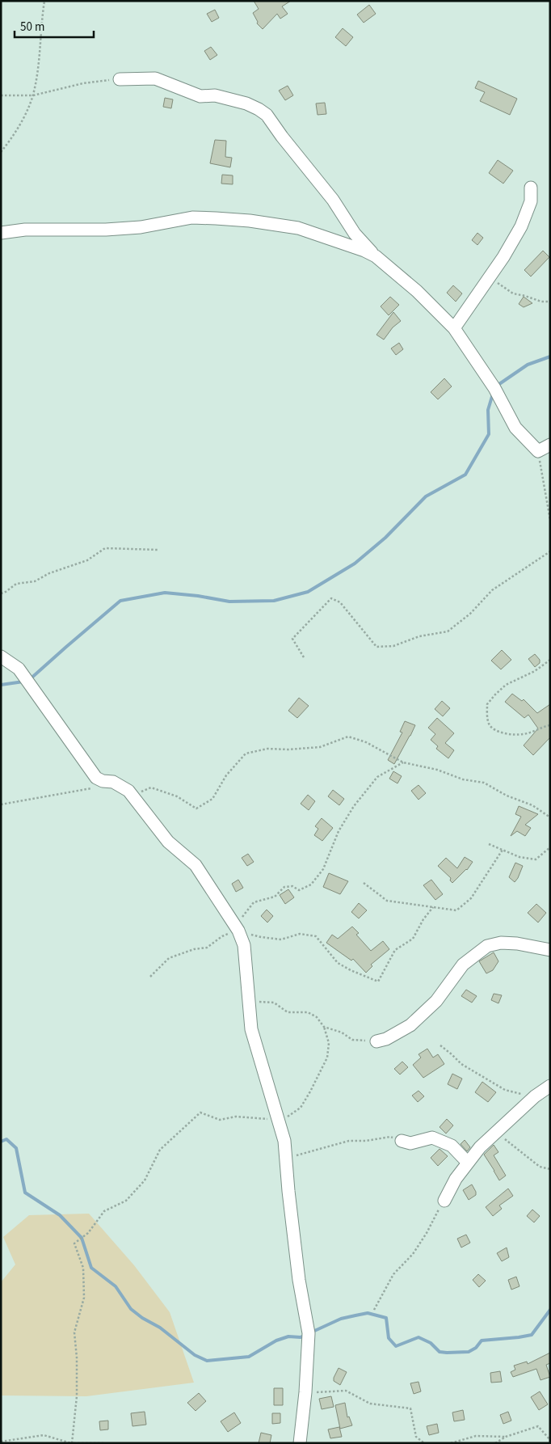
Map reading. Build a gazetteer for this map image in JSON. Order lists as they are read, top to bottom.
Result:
{
  "scale_bar": "50 m"
}
